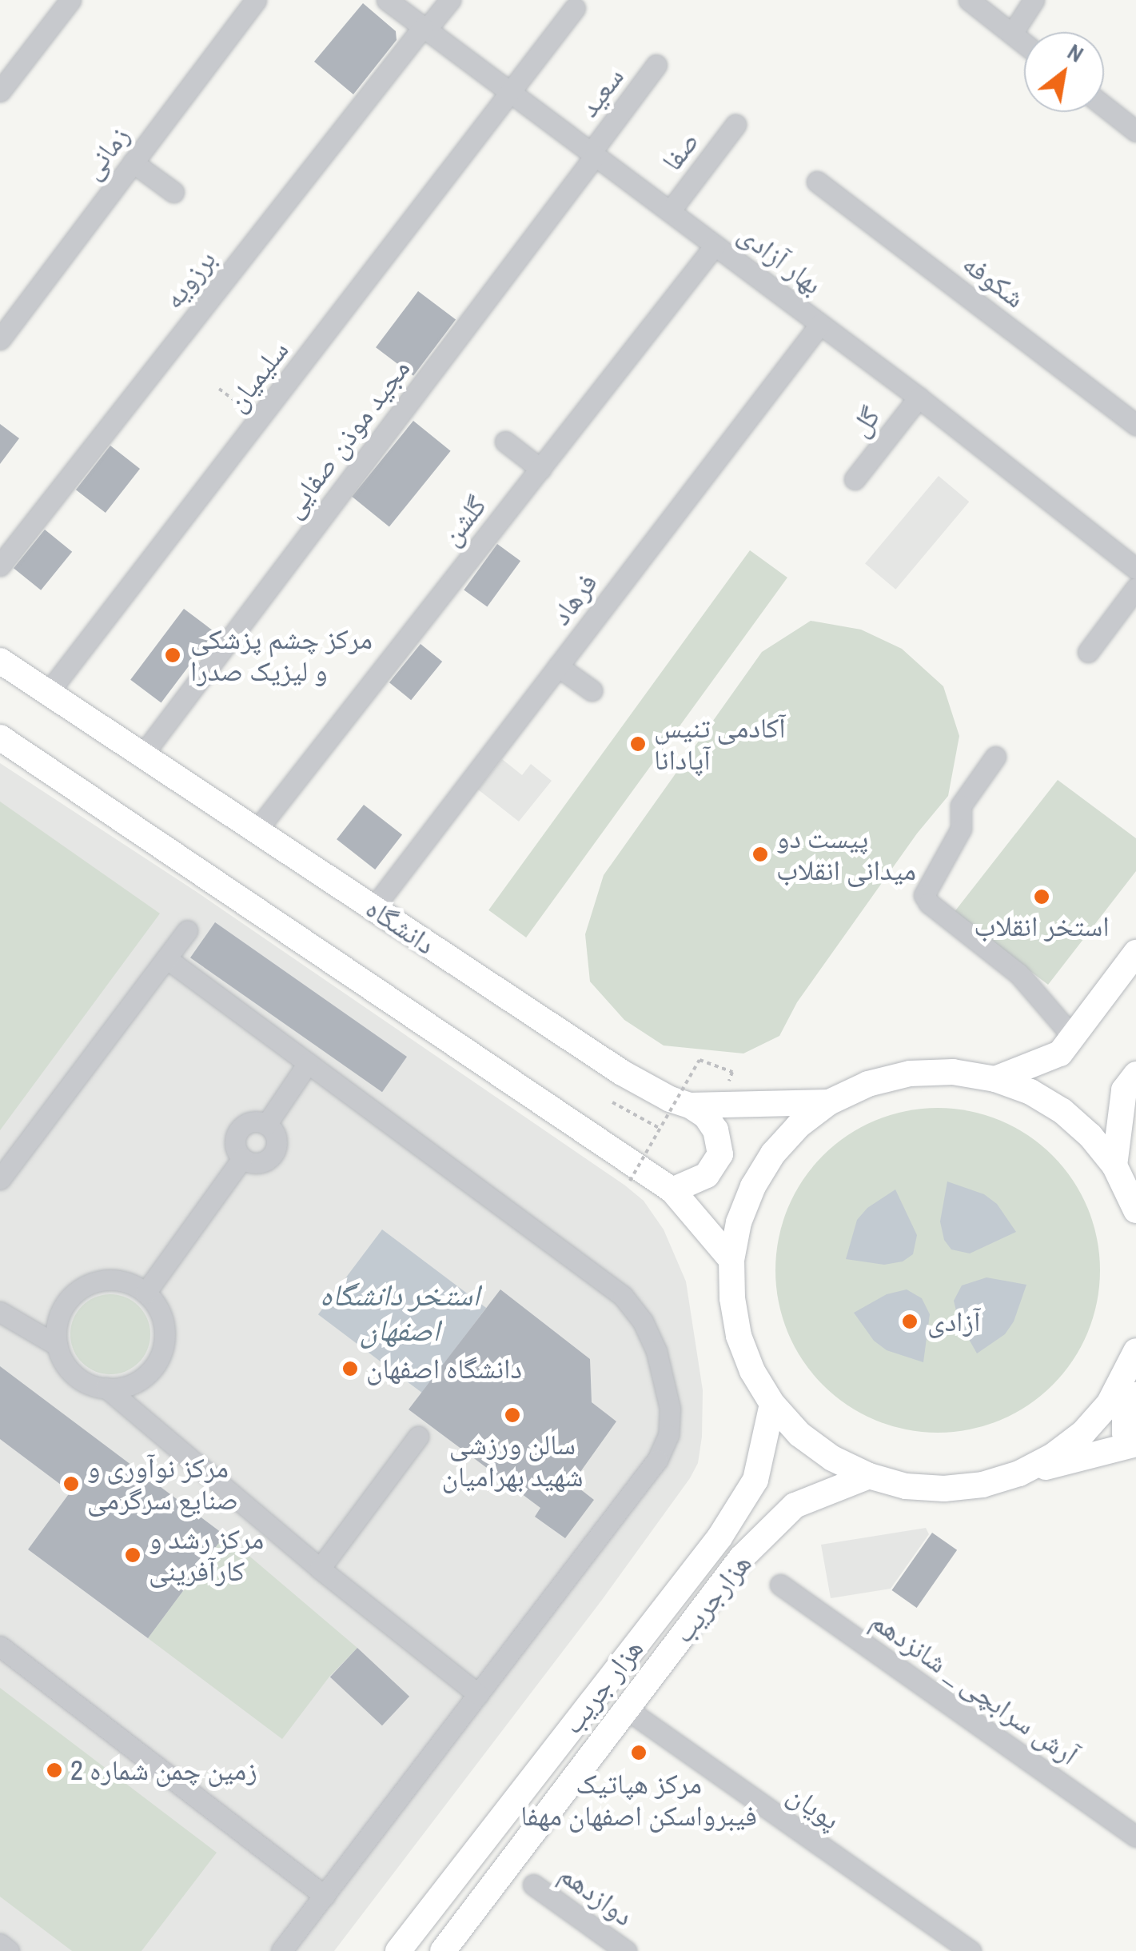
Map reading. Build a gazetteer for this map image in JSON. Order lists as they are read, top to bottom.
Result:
{
  "streets": {
    "main road": ["دانشگاه", "هزارجریب", "هزار جریب"],
    "street": [
      "سعید",
      "صفا",
      "زمانی",
      "بهار آزادی",
      "برزویه",
      "شکوفه",
      "سلیمیان",
      "گل",
      "مجید موذن صفایی",
      "گلشن",
      "فرهاد",
      "آرش سرابچی _ شانزدهم",
      "پویان",
      "دوازدهم"
    ]
  },
  "crossings": [
    ["سعید", "بهار آزادی"],
    ["سعید", "مجید موذن صفایی"],
    ["صفا", "بهار آزادی"],
    ["بهار آزادی", "برزویه"],
    ["بهار آزادی", "سلیمیان"],
    ["بهار آزادی", "گل"],
    ["بهار آزادی", "مجید موذن صفایی"],
    ["بهار آزادی", "گلشن"],
    ["بهار آزادی", "فرهاد"],
    ["سلیمیان", "دانشگاه"],
    ["مجید موذن صفایی", "دانشگاه"],
    ["گلشن", "دانشگاه"],
    ["فرهاد", "دانشگاه"],
    ["هزارجریب", "پویان"]
  ],
  "water": ["استخر دانشگاه اصفهان"],
  "places": [
    "مرکز چشم پزشکی و لیزیک صدرا",
    "آکادمی تنیس آپادانا",
    "پیست دو میدانی انقلاب",
    "استخر انقلاب",
    "آزادی",
    "دانشگاه اصفهان",
    "سالن ورزشی شهید بهرامیان",
    "مرکز نوآوری و صنایع سرگرمی",
    "مرکز رشد و کارآفرینی",
    "مرکز هپاتیک فیبرواسکن اصفهان مهفا",
    "زمین چمن شماره 2"
  ],
  "north": "top right"
}
